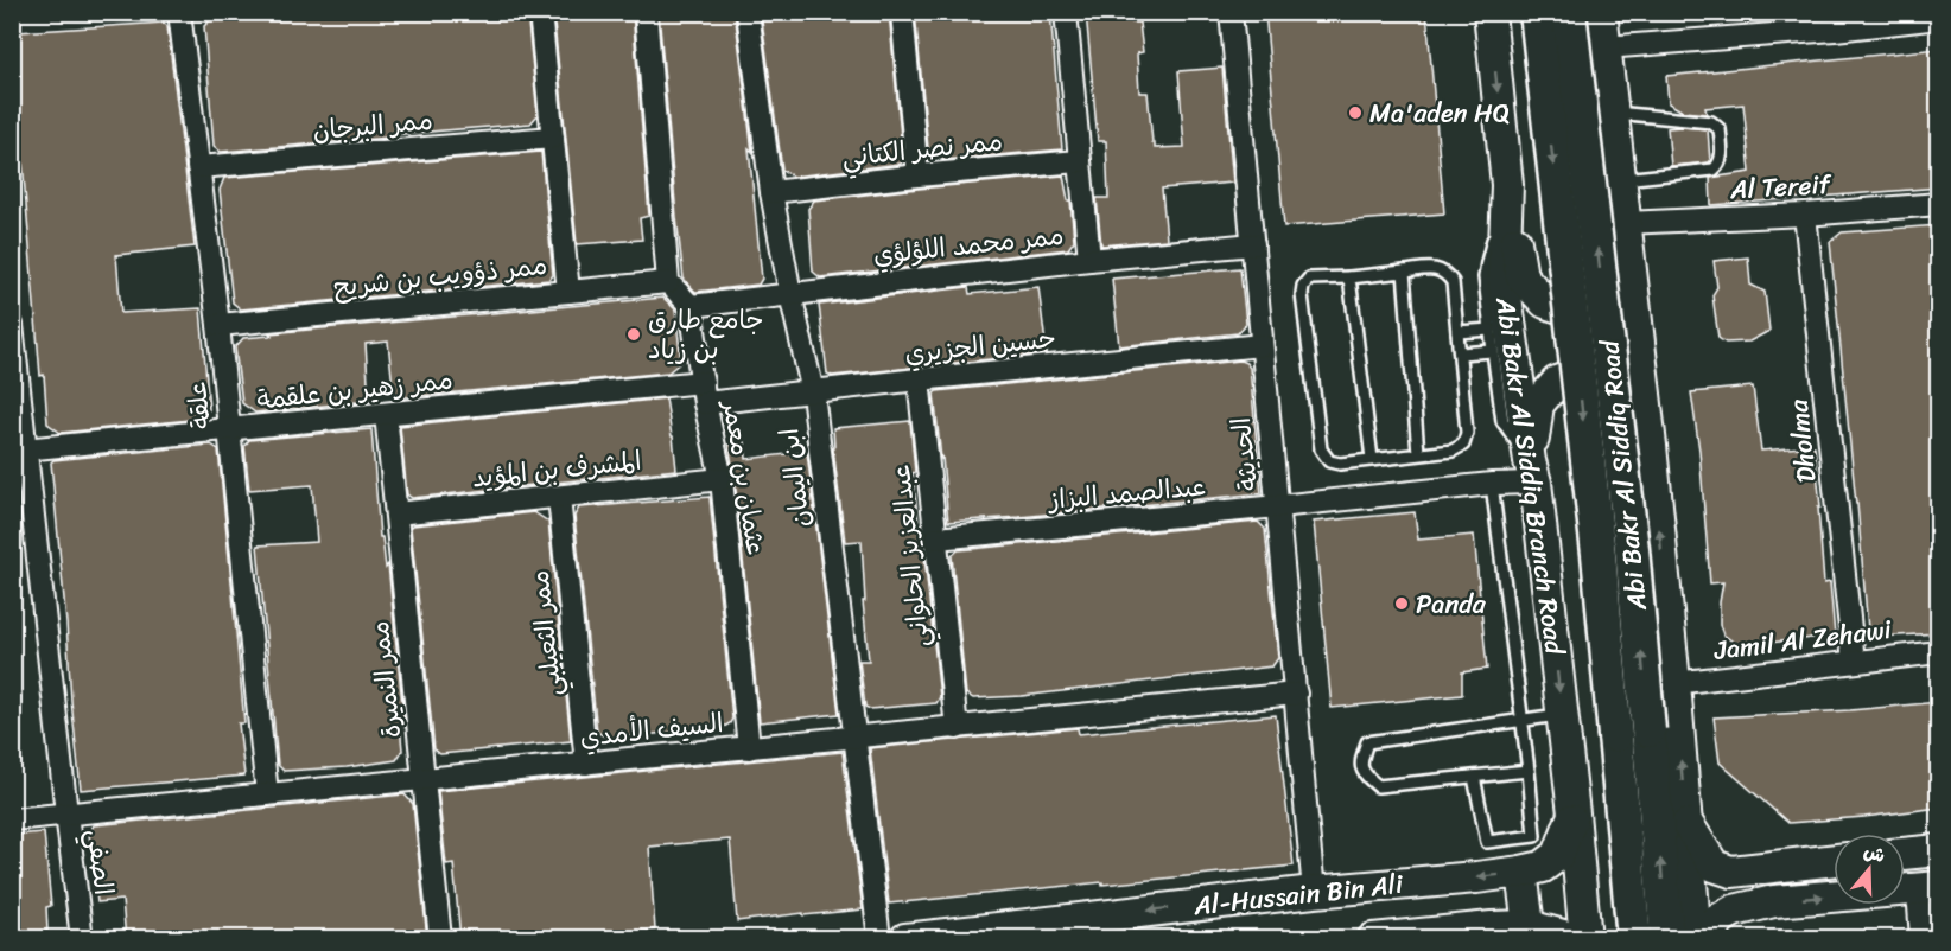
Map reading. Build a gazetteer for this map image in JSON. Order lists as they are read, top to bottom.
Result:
{
  "streets": {
    "main road": ["Abi Bakr Al Siddiq Road"],
    "street": [
      "ممر البرجان",
      "ممر نصر الكتاني",
      "Al Tereif",
      "ممر محمد اللؤلؤي",
      "ممر ذؤويب بن شريح",
      "حسين الجزيري",
      "ممر زهير بن علقمة",
      "علقة",
      "Dholma",
      "الحديثة",
      "المشرف بن المؤيد",
      "Abi Bakr Al Siddiq Branch Road",
      "عثمان بن معمر",
      "ابن اليمان",
      "عبدالصمد البزاز",
      "عبدالعزيز الحلواني",
      "ممر الثعيلبي",
      "Jamil Al Zehawi",
      "ممر النميرة",
      "السيف الأمدي",
      "الصفي",
      "Al-Hussain Bin Ali"
    ]
  },
  "crossings": [
    ["ممر البرجان", "علقة"],
    ["ممر نصر الكتاني", "ابن اليمان"],
    ["Al Tereif", "Dholma"],
    ["ممر محمد اللؤلؤي", "الحديثة"],
    ["ممر محمد اللؤلؤي", "عثمان بن معمر"],
    ["ممر محمد اللؤلؤي", "ابن اليمان"],
    ["ممر ذؤويب بن شريح", "علقة"],
    ["حسين الجزيري", "ممر زهير بن علقمة"],
    ["حسين الجزيري", "الحديثة"],
    ["حسين الجزيري", "عثمان بن معمر"],
    ["حسين الجزيري", "ابن اليمان"],
    ["حسين الجزيري", "عبدالعزيز الحلواني"],
    ["ممر زهير بن علقمة", "علقة"],
    ["ممر زهير بن علقمة", "عثمان بن معمر"],
    ["ممر زهير بن علقمة", "ممر النميرة"],
    ["ممر زهير بن علقمة", "الصفي"],
    ["علقة", "السيف الأمدي"],
    ["Dholma", "Jamil Al Zehawi"],
    ["الحديثة", "عبدالصمد البزاز"],
    ["الحديثة", "السيف الأمدي"],
    ["الحديثة", "Al-Hussain Bin Ali"],
    ["المشرف بن المؤيد", "عثمان بن معمر"],
    ["المشرف بن المؤيد", "ممر الثعيلبي"],
    ["المشرف بن المؤيد", "ممر النميرة"],
    ["Abi Bakr Al Siddiq Branch Road", "عبدالصمد البزاز"],
    ["Abi Bakr Al Siddiq Branch Road", "Al-Hussain Bin Ali"],
    ["عثمان بن معمر", "السيف الأمدي"],
    ["ابن اليمان", "السيف الأمدي"],
    ["عبدالصمد البزاز", "عبدالعزيز الحلواني"],
    ["عبدالعزيز الحلواني", "السيف الأمدي"],
    ["ممر الثعيلبي", "السيف الأمدي"],
    ["ممر النميرة", "السيف الأمدي"],
    ["السيف الأمدي", "الصفي"]
  ],
  "one_way": ["Al-Hussain Bin Ali"],
  "places": ["Ma'aden HQ", "جامع طارق بن زياد", "Panda"],
  "north": "top"
}
